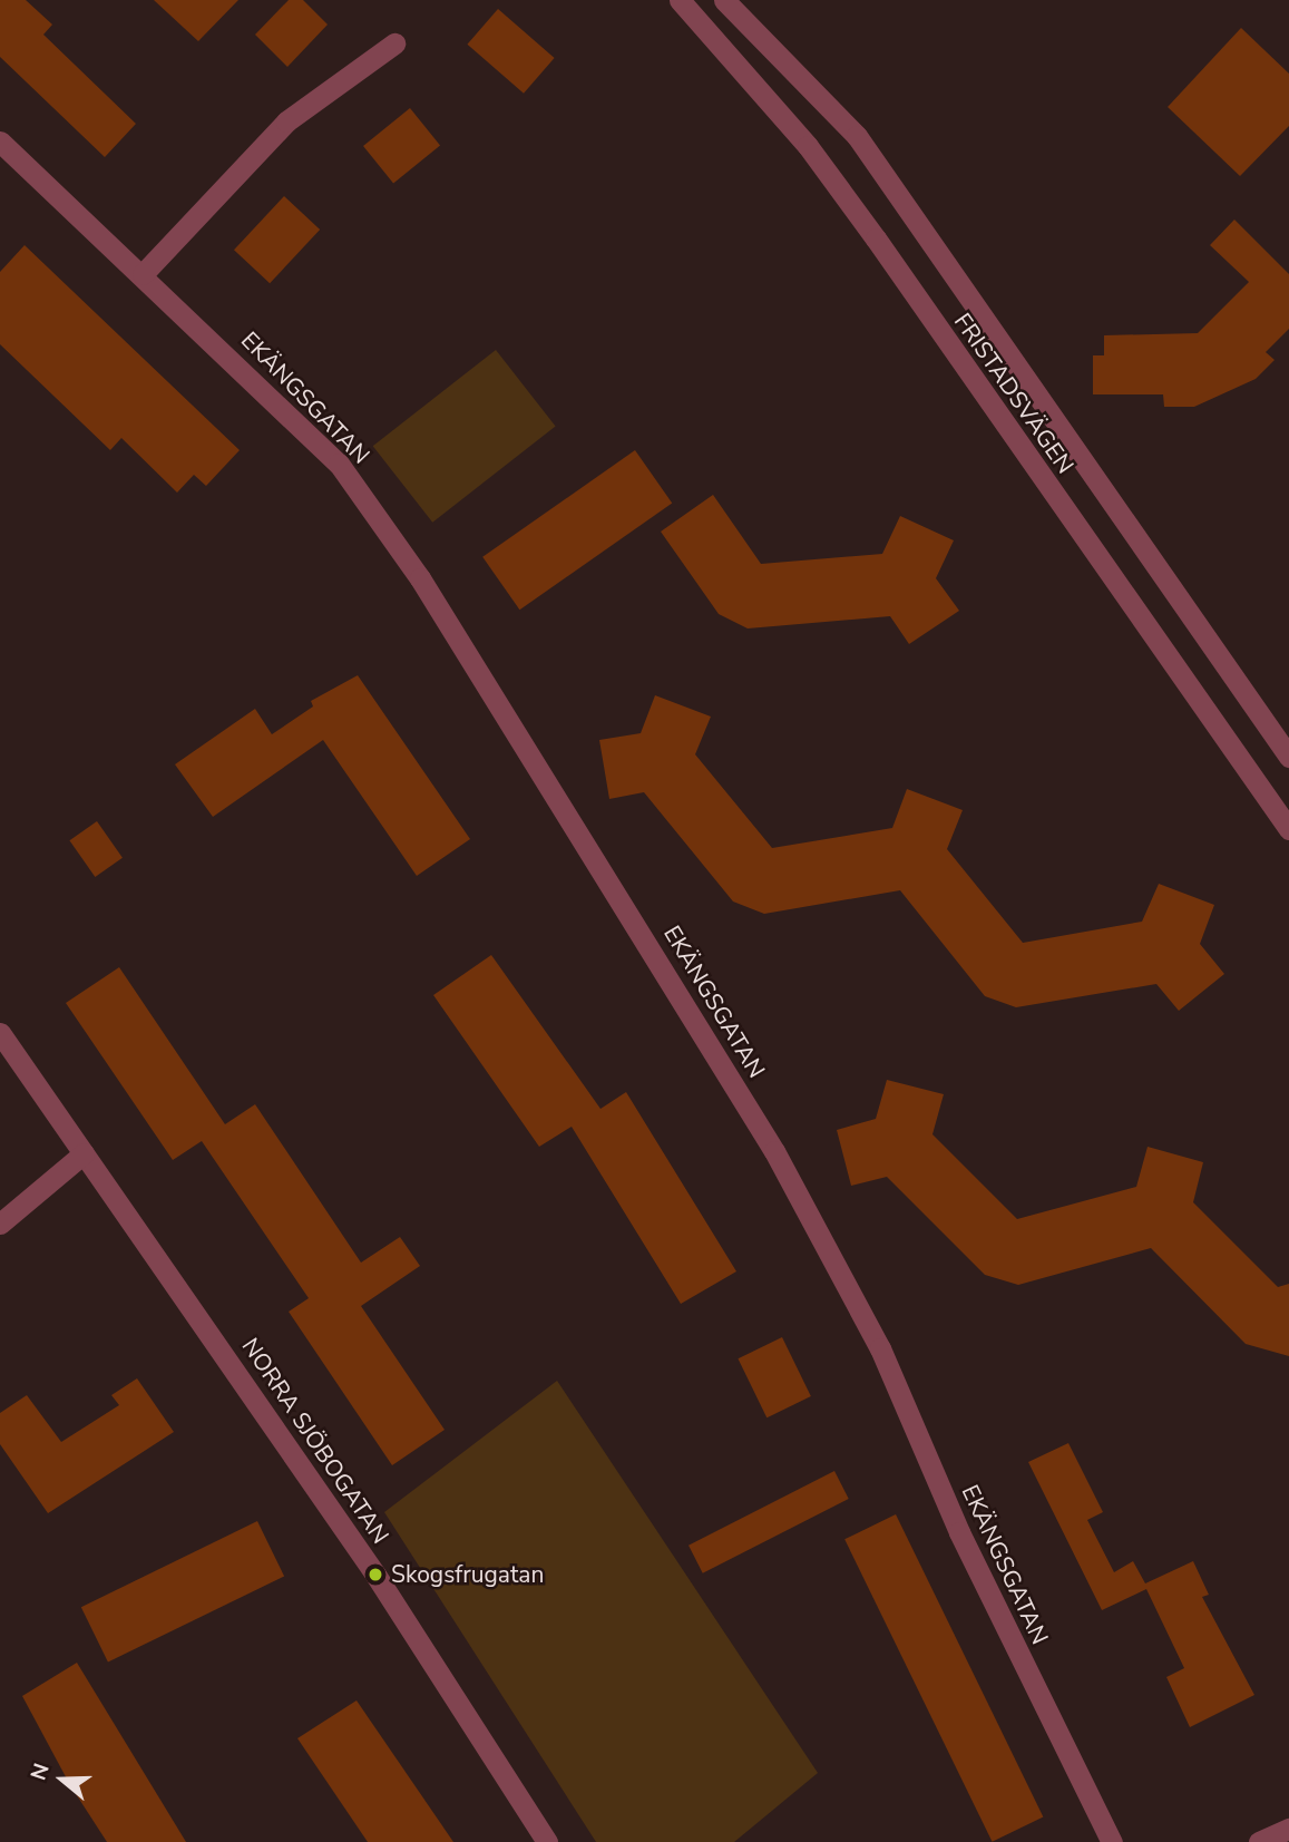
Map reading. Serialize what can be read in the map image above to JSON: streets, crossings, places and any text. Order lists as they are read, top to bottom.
{
  "streets": {
    "street": ["FRISTADSVÄGEN", "EKÄNGSGATAN", "NORRA SJÖBOGATAN"]
  },
  "places": ["Skogsfrugatan"],
  "north": "left"
}
